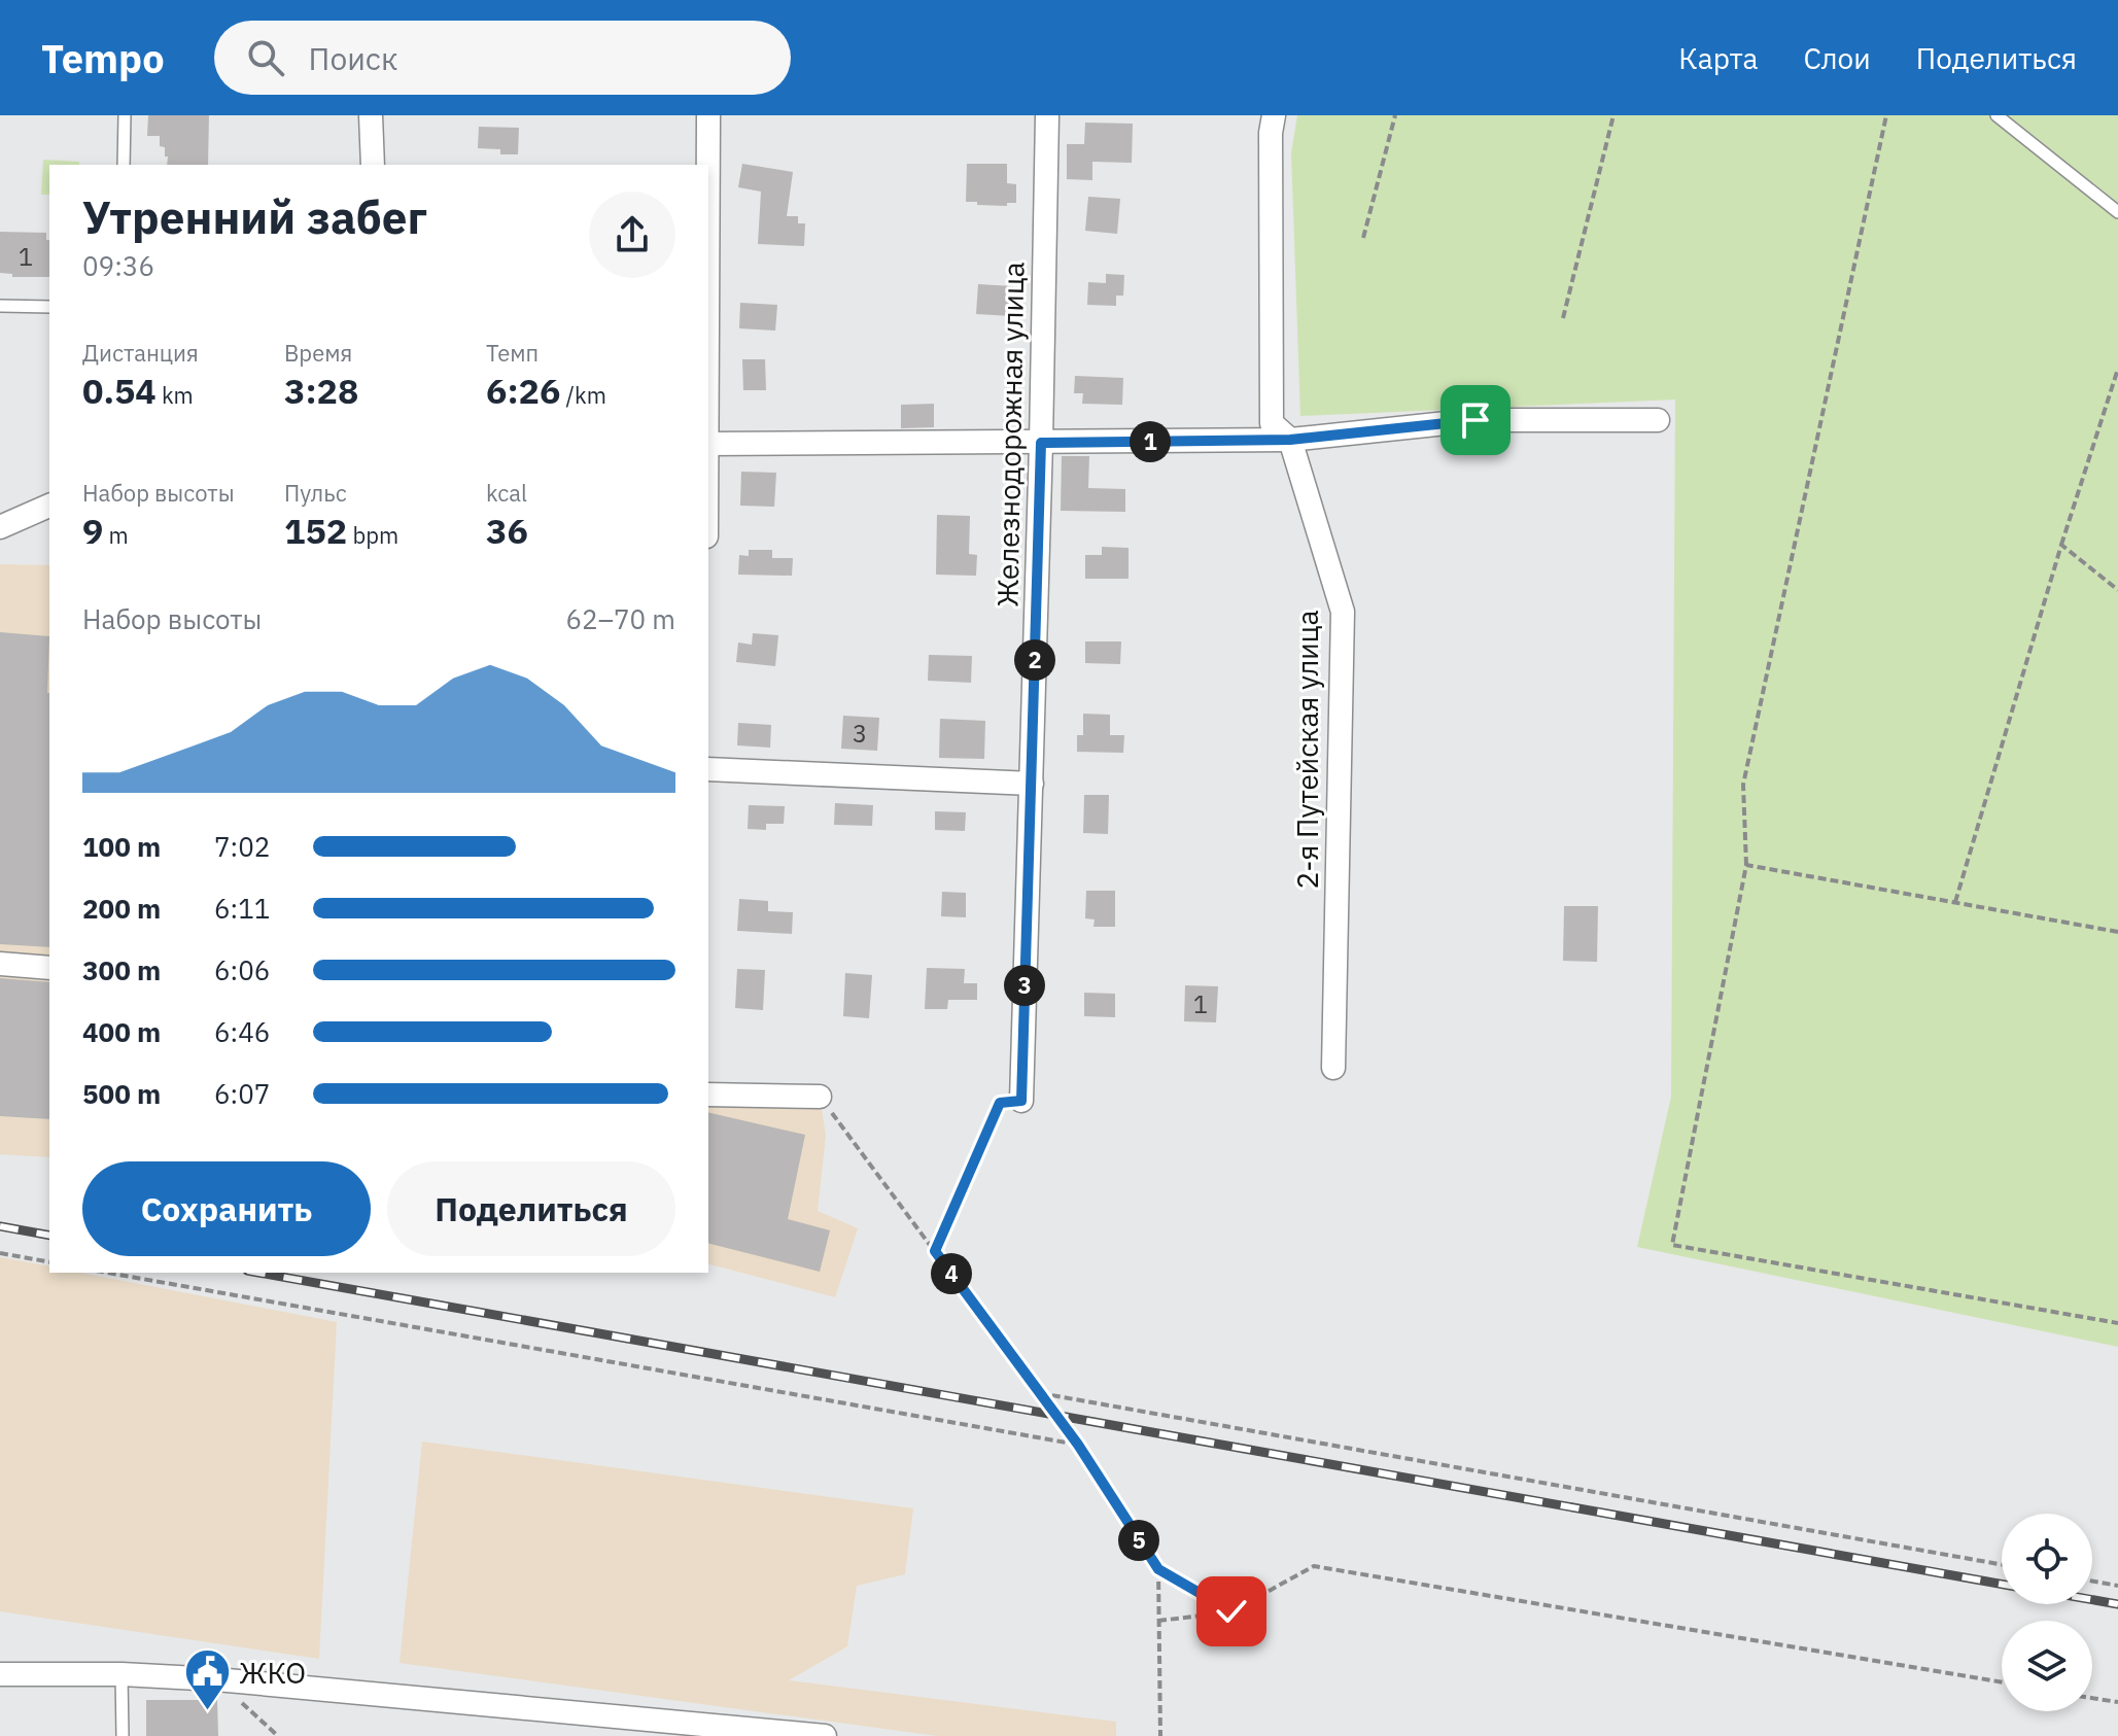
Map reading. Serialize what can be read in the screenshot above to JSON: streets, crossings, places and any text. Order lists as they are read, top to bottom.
{
  "streets": {
    "street": ["Железнодорожная улица", "2-я Путейская улица"]
  },
  "places": {
    "public building": ["ЖКО"]
  },
  "house_numbers": ["1", "3", "1"],
  "page": {
    "header": "Tempo",
    "search": "Поиск",
    "nav": ["Карта", "Слои", "Поделиться"],
    "heading": ["Утренний забег", "09:36"],
    "stats": [
      ["Дистанция", "0.54 km"],
      ["Время", "3:28"],
      ["Темп", "6:26 /km"],
      ["Набор высоты", "9 m"],
      ["Пульс", "152 bpm"],
      ["kcal", "36"]
    ],
    "pins": [
      "1",
      "2",
      "3",
      "4",
      "5"
    ],
    "chart": ["Набор высоты", "62–70 m"],
    "list": [
      {
        "name": "100 m",
        "note": "7:02"
      },
      {
        "name": "200 m",
        "note": "6:11"
      },
      {
        "name": "300 m",
        "note": "6:06"
      },
      {
        "name": "400 m",
        "note": "6:46"
      },
      {
        "name": "500 m",
        "note": "6:07"
      }
    ],
    "buttons": ["Сохранить", "Поделиться"]
  }
}
